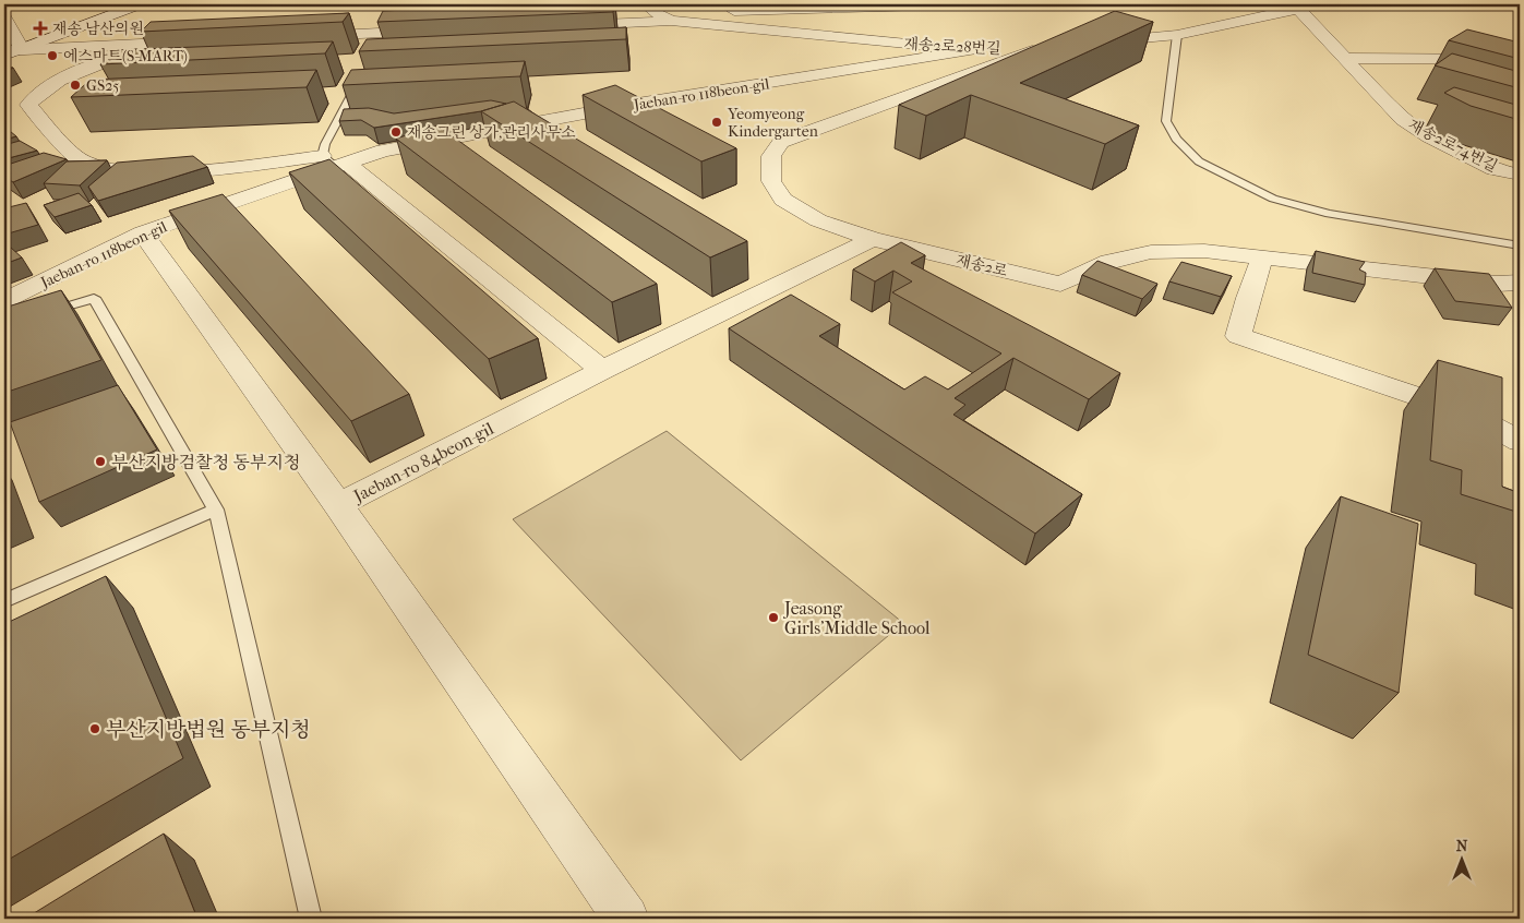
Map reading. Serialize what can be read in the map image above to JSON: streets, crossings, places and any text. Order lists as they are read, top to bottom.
{
  "streets": {
    "street": [
      "재송2로28번길",
      "Jaeban-ro 118beon-gil",
      "재송2로74번길",
      "재송2로",
      "Jaeban-ro 84beon-gil"
    ]
  },
  "crossings": [
    ["재송2로28번길", "Jaeban-ro 118beon-gil"],
    ["재송2로28번길", "재송2로"],
    ["재송2로", "Jaeban-ro 84beon-gil"]
  ],
  "places": {
    "health": ["재송 남산의원"],
    "other": [
      "에스마트(S-MART)",
      "GS25",
      "Yeomyeong Kindergarten",
      "재송그린 상가,관리사무소",
      "부산지방검찰청 동부지청",
      "Jeasong Girls'Middle School",
      "부산지방법원 동부지청"
    ]
  },
  "north": "top"
}
